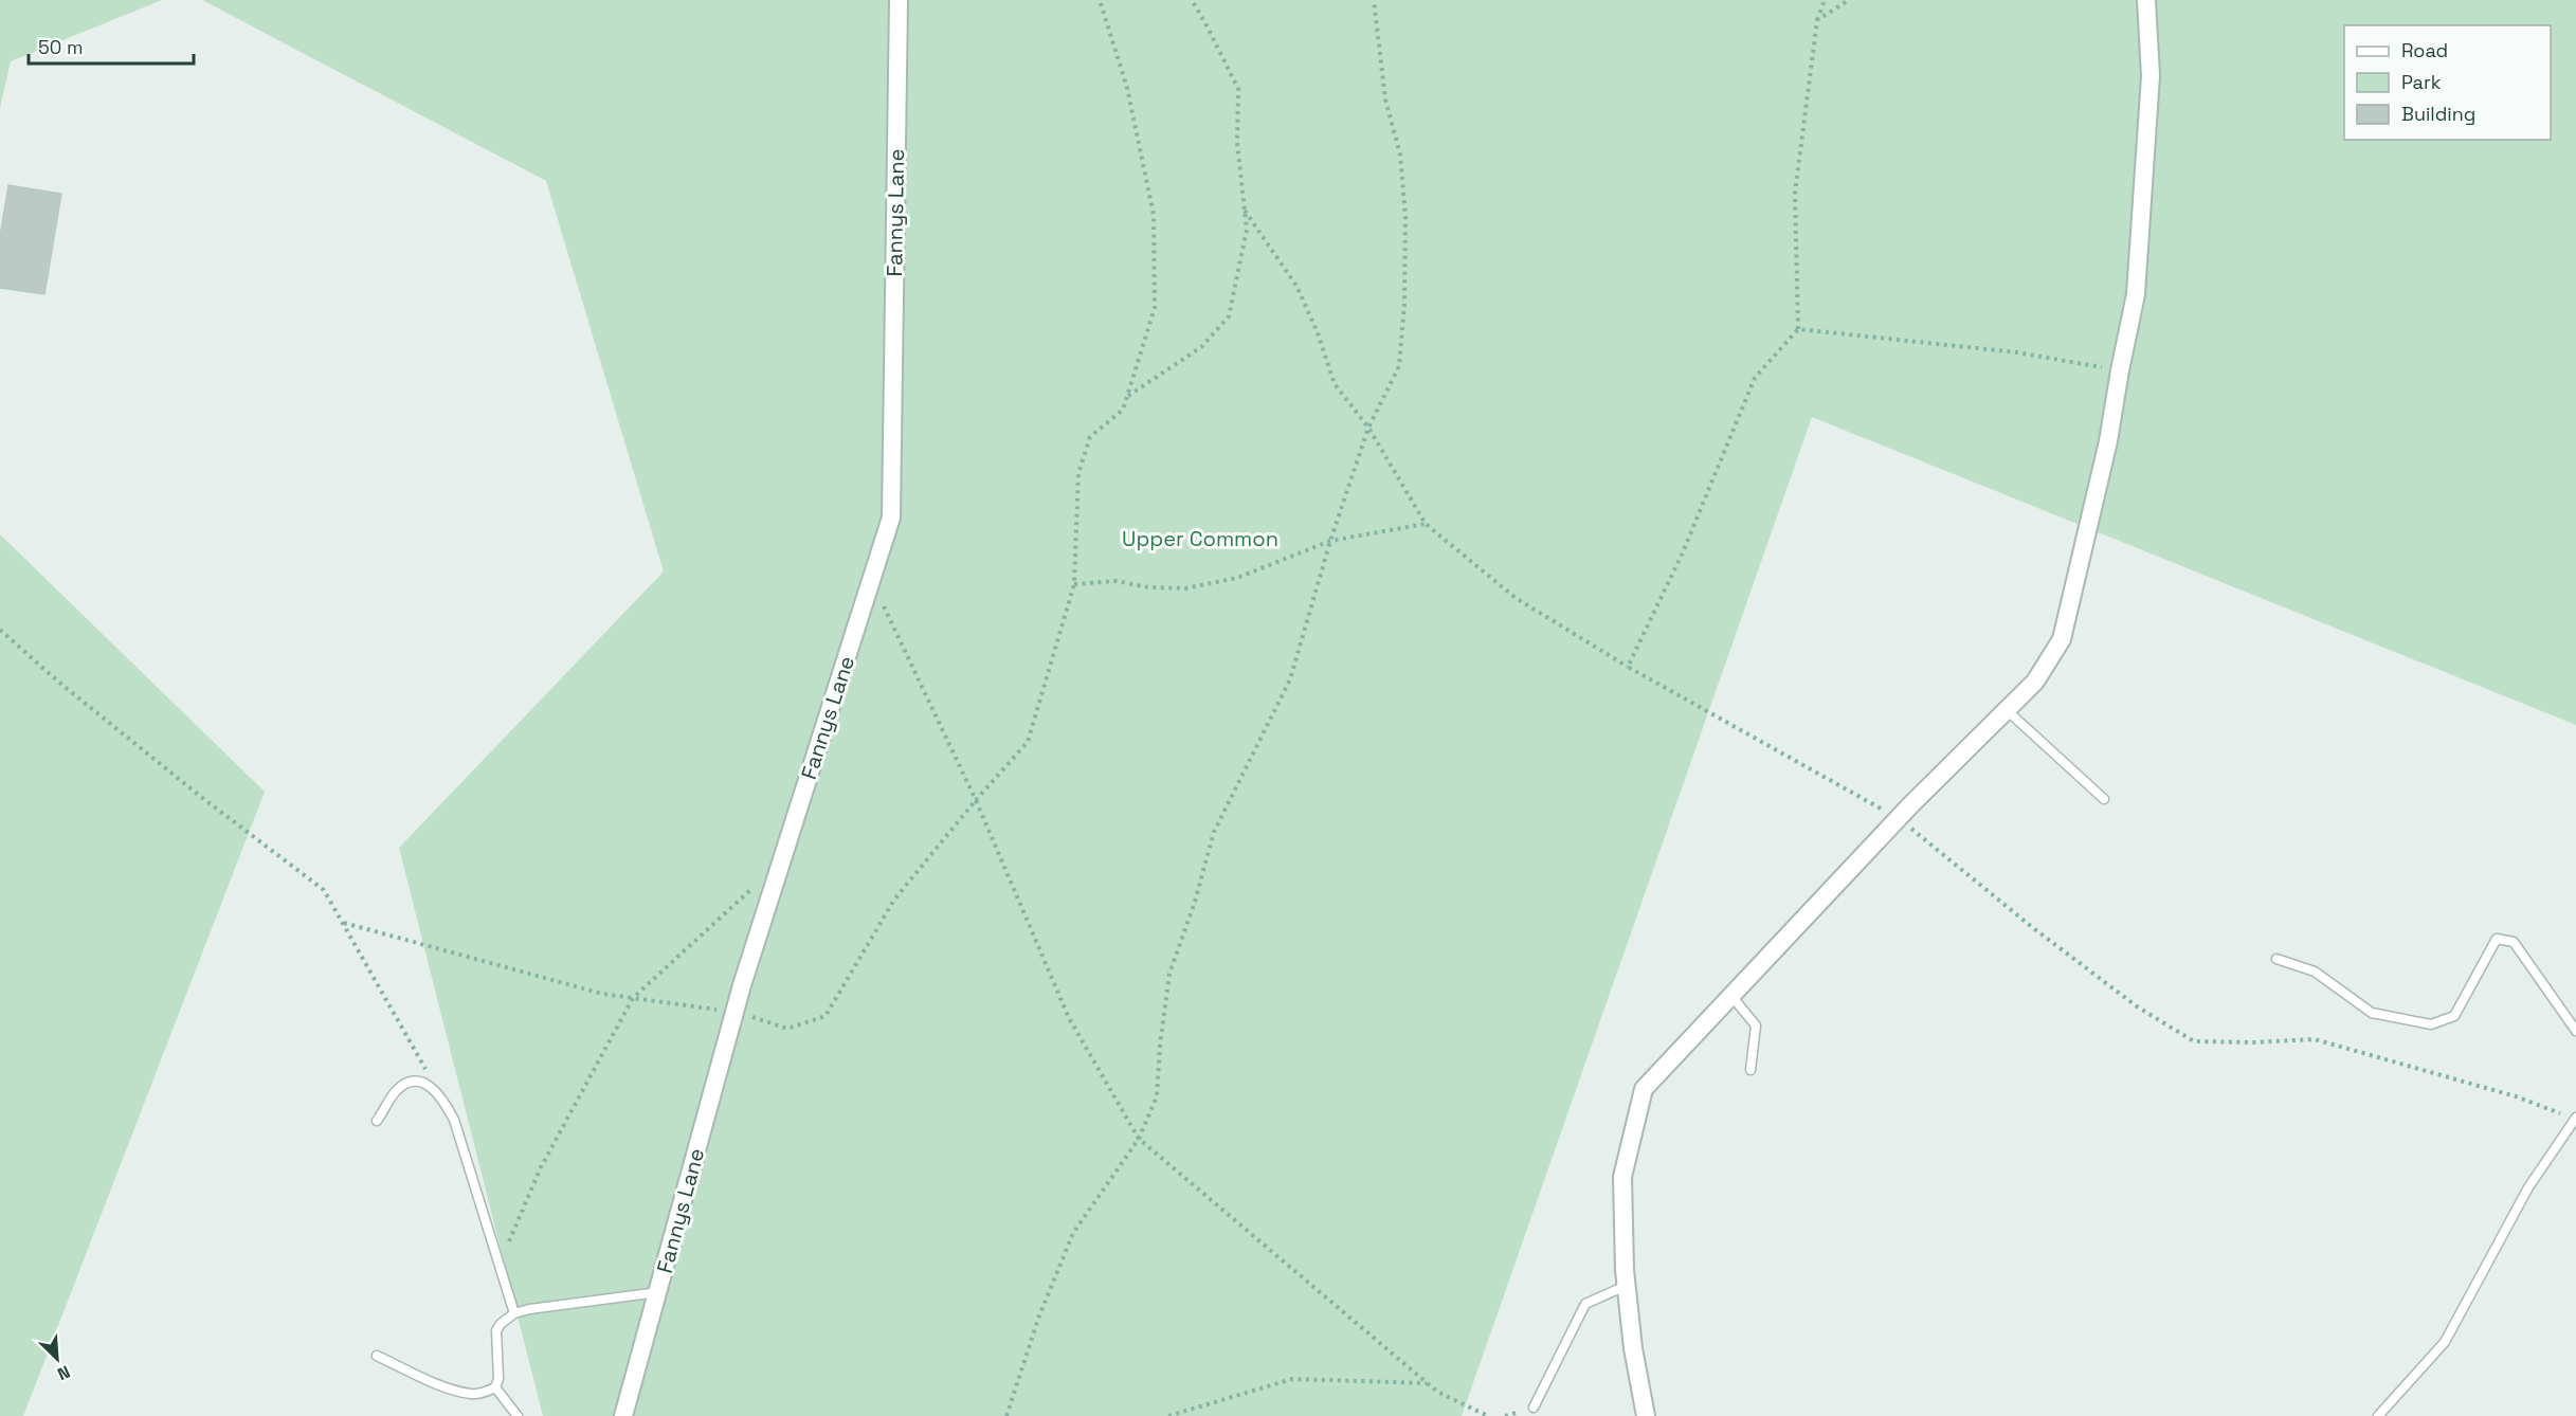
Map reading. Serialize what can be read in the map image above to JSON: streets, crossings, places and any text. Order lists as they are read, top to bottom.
{
  "streets": {
    "street": ["Fannys Lane"]
  },
  "parks": ["Upper Common"],
  "legend": ["Road", "Park", "Building"],
  "scale_bar": "50 m",
  "north": "bottom right"
}
